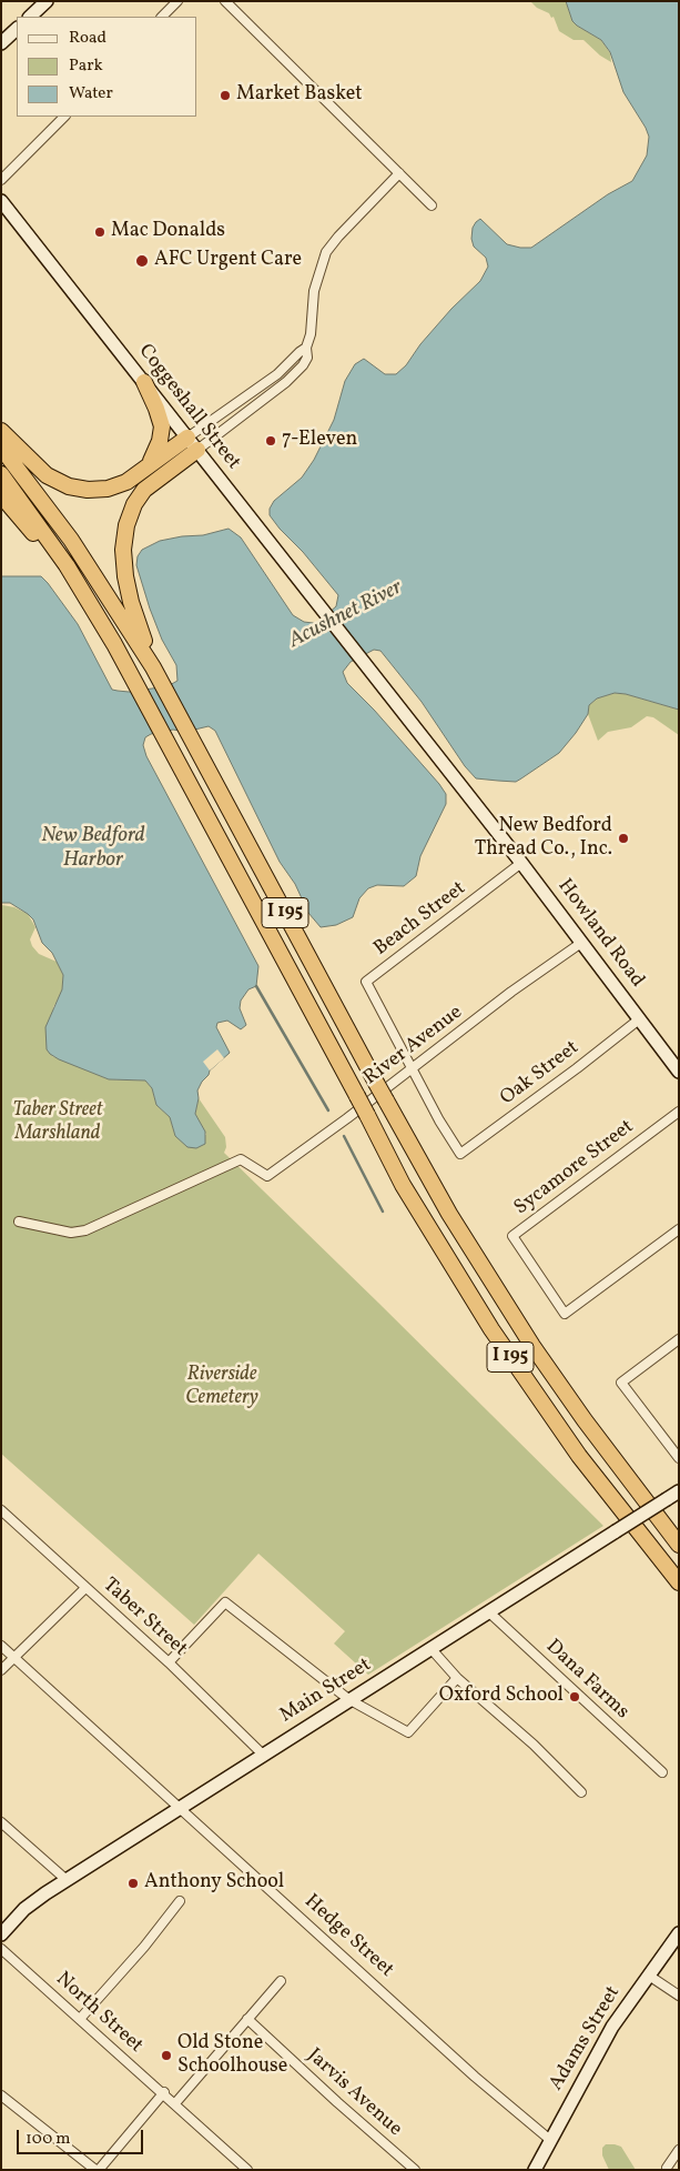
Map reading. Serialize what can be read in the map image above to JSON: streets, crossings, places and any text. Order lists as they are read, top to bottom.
{
  "streets": {
    "highway": ["I 195"],
    "main road": [
      "Coggeshall Street",
      "Howland Road",
      "Main Street",
      "Adams Street"
    ],
    "street": [
      "Beach Street",
      "River Avenue",
      "Oak Street",
      "Sycamore Street",
      "Taber Street",
      "Dana Farms",
      "Hedge Street",
      "North Street",
      "Jarvis Avenue"
    ]
  },
  "crossings": [
    ["Coggeshall Street", "Howland Road"],
    ["Beach Street", "Howland Road"],
    ["Beach Street", "River Avenue"],
    ["Beach Street", "Oak Street"],
    ["Howland Road", "River Avenue"],
    ["Howland Road", "Oak Street"],
    ["River Avenue", "Oak Street"],
    ["Taber Street", "Main Street"],
    ["Dana Farms", "Main Street"],
    ["Main Street", "Hedge Street"],
    ["Hedge Street", "Adams Street"]
  ],
  "water": ["Acushnet River", "New Bedford Harbor"],
  "parks": ["Taber Street Marshland", "Riverside Cemetery"],
  "places": [
    "Market Basket",
    "Mac Donalds",
    "AFC Urgent Care",
    "7-Eleven",
    "New Bedford Thread Co., Inc.",
    "Oxford School",
    "Anthony School",
    "Old Stone Schoolhouse"
  ],
  "legend": ["Road", "Park", "Water"],
  "scale_bar": "100 m"
}
